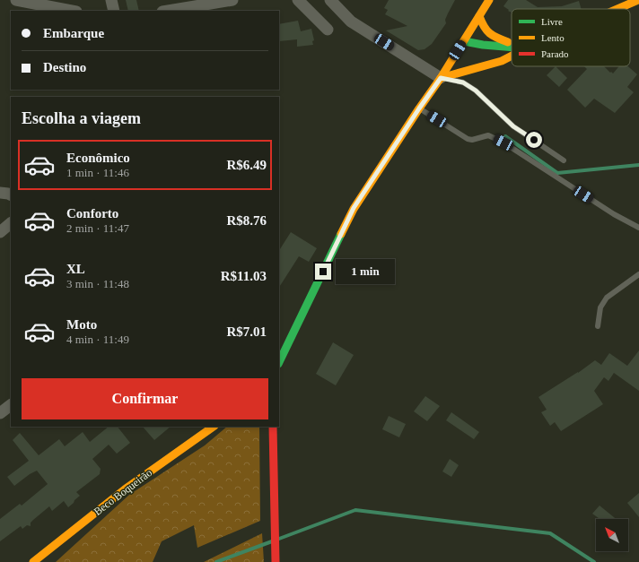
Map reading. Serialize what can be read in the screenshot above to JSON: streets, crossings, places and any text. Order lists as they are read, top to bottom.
{
  "streets": {
    "main road": ["Beco Boqueirão"]
  },
  "legend": ["Livre", "Lento", "Parado"],
  "north": "top left",
  "page": {
    "banner": ["Embarque", "Destino"],
    "heading": "Escolha a viagem",
    "list": [
      {
        "name": "Econômico",
        "note": "1 min · 11:46",
        "value": "R$6.49"
      },
      {
        "name": "Conforto",
        "note": "2 min · 11:47",
        "value": "R$8.76"
      },
      {
        "name": "XL",
        "note": "3 min · 11:48",
        "value": "R$11.03"
      },
      {
        "name": "Moto",
        "note": "4 min · 11:49",
        "value": "R$7.01"
      }
    ],
    "bubble": "1 min",
    "buttons": "Confirmar"
  }
}
